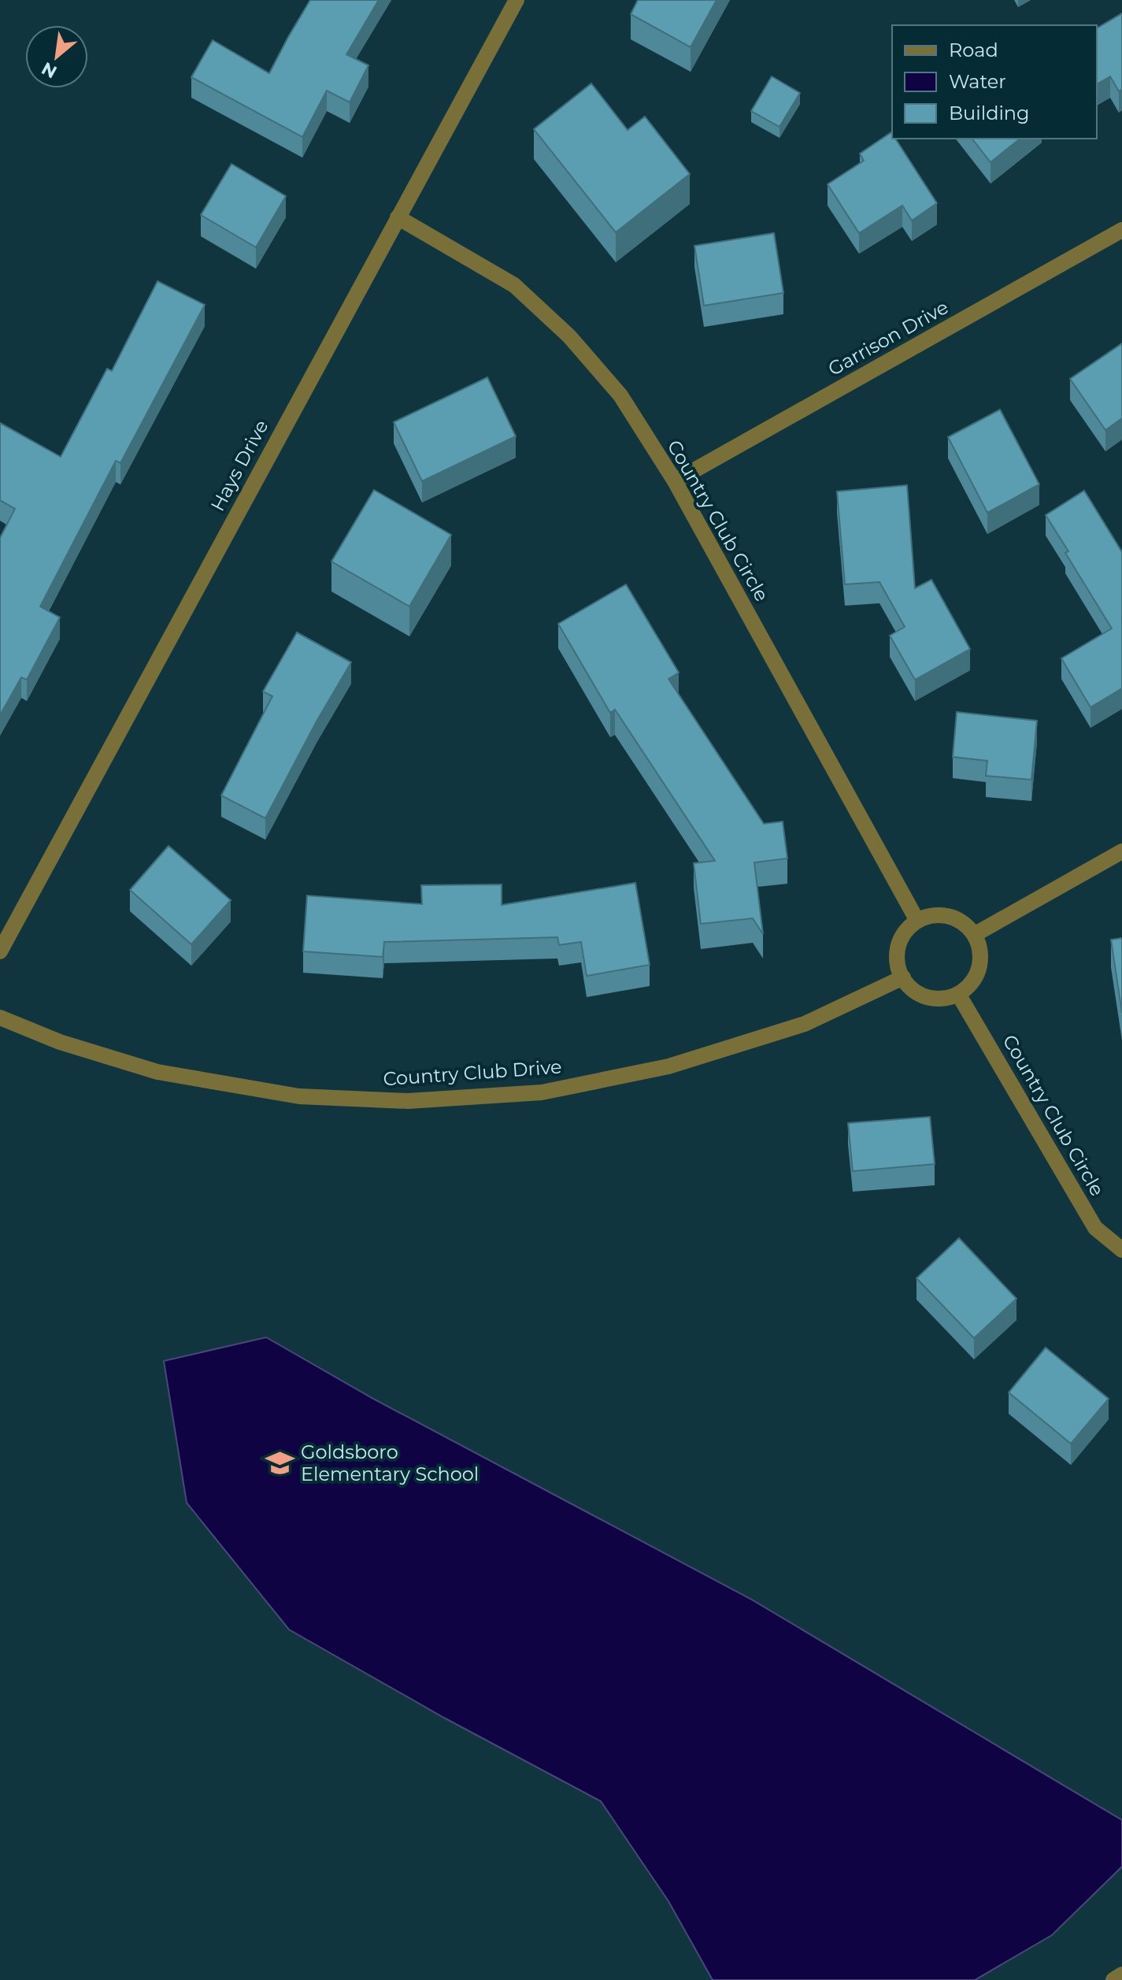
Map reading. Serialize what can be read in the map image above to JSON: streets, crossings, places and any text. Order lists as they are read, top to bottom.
{
  "streets": {
    "street": [
      "Garrison Drive",
      "Hays Drive",
      "Country Club Circle",
      "Country Club Drive"
    ]
  },
  "crossings": [
    ["Garrison Drive", "Country Club Circle"],
    ["Hays Drive", "Country Club Circle"],
    ["Country Club Circle", "Country Club Drive"]
  ],
  "places": {
    "school or university": ["Goldsboro Elementary School"]
  },
  "legend": ["Road", "Water", "Building"],
  "north": "bottom left"
}
